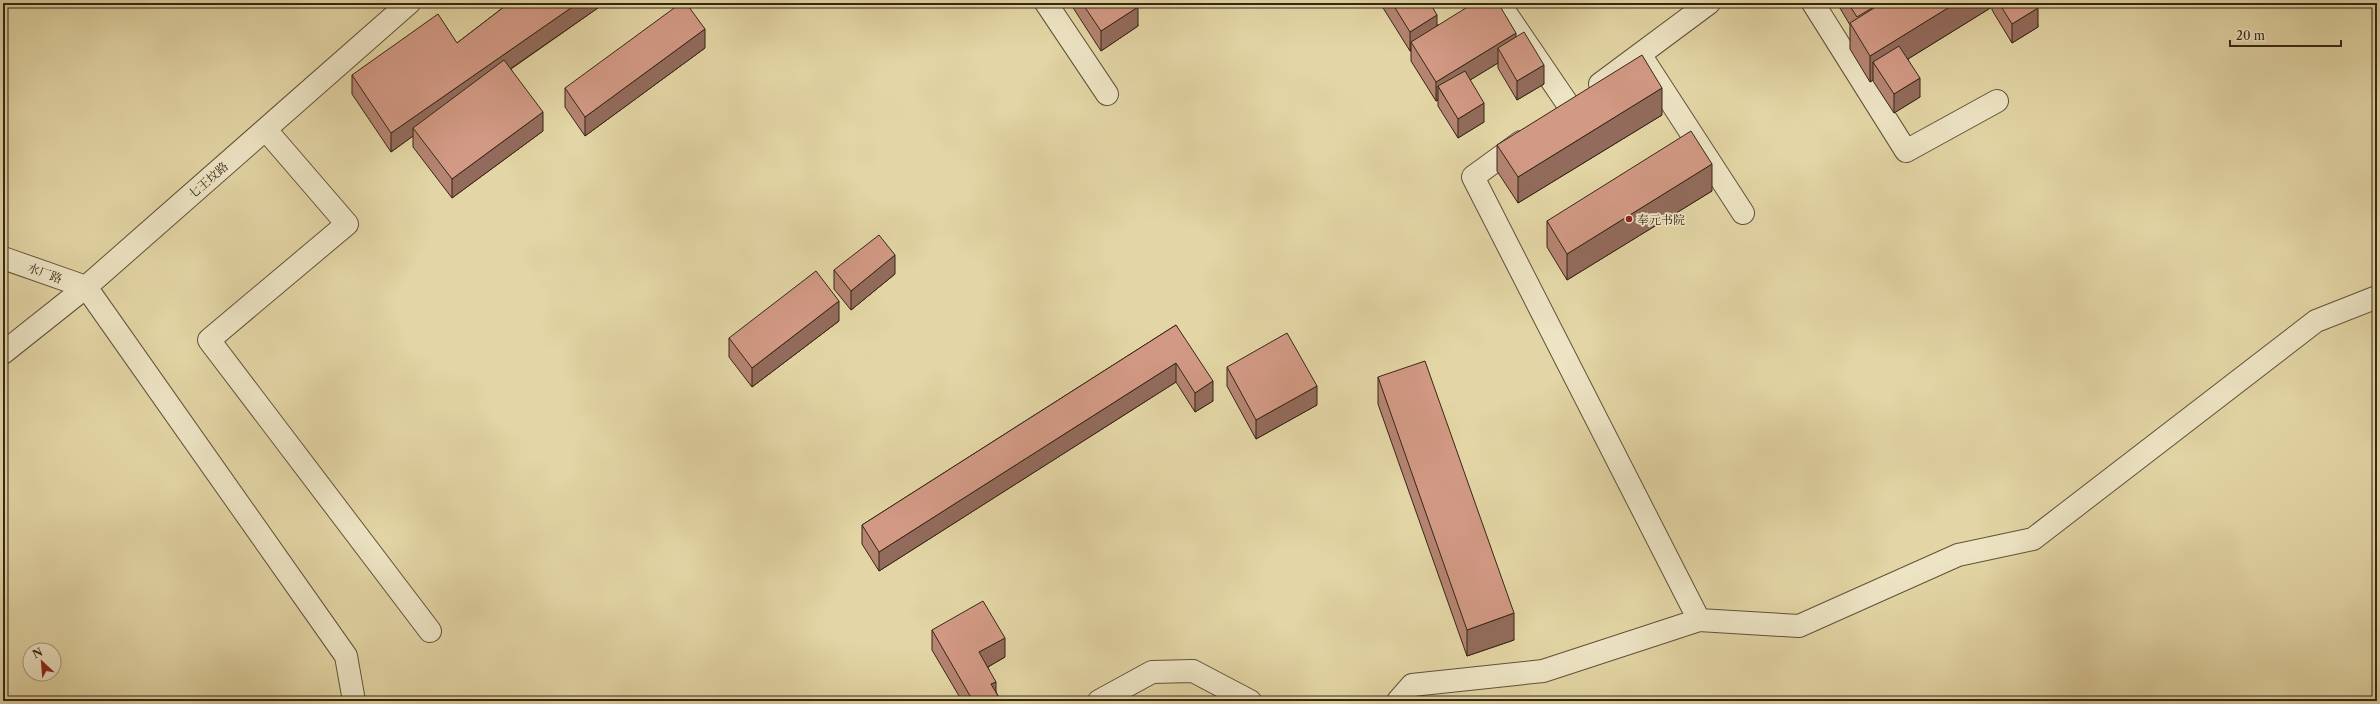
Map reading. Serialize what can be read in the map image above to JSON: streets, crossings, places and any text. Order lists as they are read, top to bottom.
{
  "streets": {
    "street": ["七王坟路", "水厂路"]
  },
  "crossings": [
    ["七王坟路", "水厂路"]
  ],
  "places": ["奉元书院"],
  "scale_bar": "20 m",
  "north": "top left"
}
